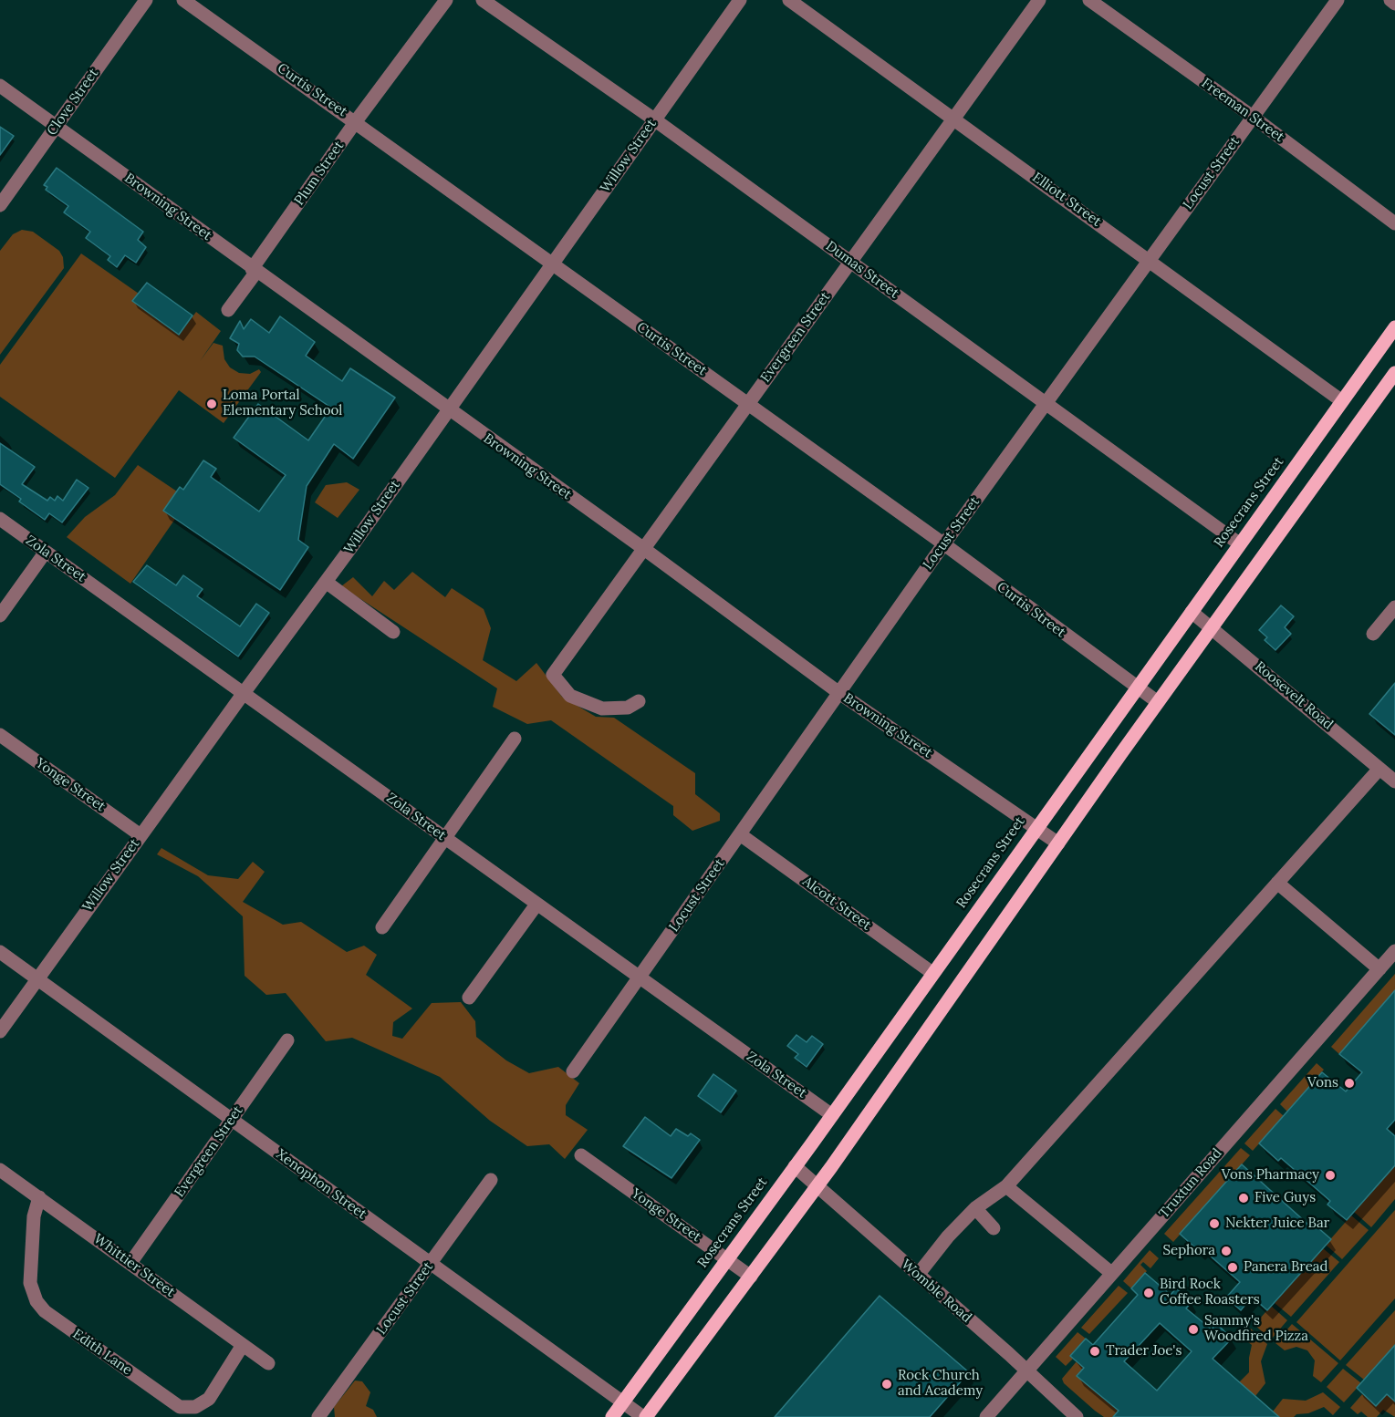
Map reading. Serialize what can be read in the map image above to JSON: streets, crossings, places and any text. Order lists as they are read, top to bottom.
{
  "streets": {
    "main road": ["Rosecrans Street"],
    "street": [
      "Curtis Street",
      "Clove Street",
      "Freeman Street",
      "Willow Street",
      "Plum Street",
      "Locust Street",
      "Elliott Street",
      "Browning Street",
      "Dumas Street",
      "Evergreen Street",
      "Zola Street",
      "Roosevelt Road",
      "Yonge Street",
      "Alcott Street",
      "Truxtun Road",
      "Xenophon Street",
      "Whittier Street",
      "Womble Road",
      "Edith Lane"
    ]
  },
  "crossings": [
    ["Curtis Street", "Willow Street"],
    ["Curtis Street", "Plum Street"],
    ["Curtis Street", "Locust Street"],
    ["Curtis Street", "Evergreen Street"],
    ["Curtis Street", "Rosecrans Street"],
    ["Clove Street", "Browning Street"],
    ["Freeman Street", "Locust Street"],
    ["Willow Street", "Browning Street"],
    ["Willow Street", "Dumas Street"],
    ["Willow Street", "Zola Street"],
    ["Willow Street", "Yonge Street"],
    ["Willow Street", "Xenophon Street"],
    ["Plum Street", "Browning Street"],
    ["Locust Street", "Elliott Street"],
    ["Locust Street", "Browning Street"],
    ["Locust Street", "Dumas Street"],
    ["Locust Street", "Zola Street"],
    ["Locust Street", "Alcott Street"],
    ["Locust Street", "Xenophon Street"],
    ["Elliott Street", "Evergreen Street"],
    ["Elliott Street", "Rosecrans Street"],
    ["Browning Street", "Evergreen Street"],
    ["Browning Street", "Rosecrans Street"],
    ["Dumas Street", "Evergreen Street"],
    ["Dumas Street", "Rosecrans Street"],
    ["Evergreen Street", "Xenophon Street"],
    ["Evergreen Street", "Whittier Street"],
    ["Rosecrans Street", "Zola Street"],
    ["Rosecrans Street", "Roosevelt Road"],
    ["Rosecrans Street", "Yonge Street"],
    ["Rosecrans Street", "Alcott Street"],
    ["Rosecrans Street", "Xenophon Street"],
    ["Rosecrans Street", "Womble Road"],
    ["Truxtun Road", "Womble Road"],
    ["Whittier Street", "Edith Lane"]
  ],
  "places": [
    "Loma Portal Elementary School",
    "Vons",
    "Vons Pharmacy",
    "Five Guys",
    "Nekter Juice Bar",
    "Sephora",
    "Panera Bread",
    "Bird Rock Coffee Roasters",
    "Sammy's Woodfired Pizza",
    "Trader Joe's",
    "Rock Church and Academy"
  ]
}
